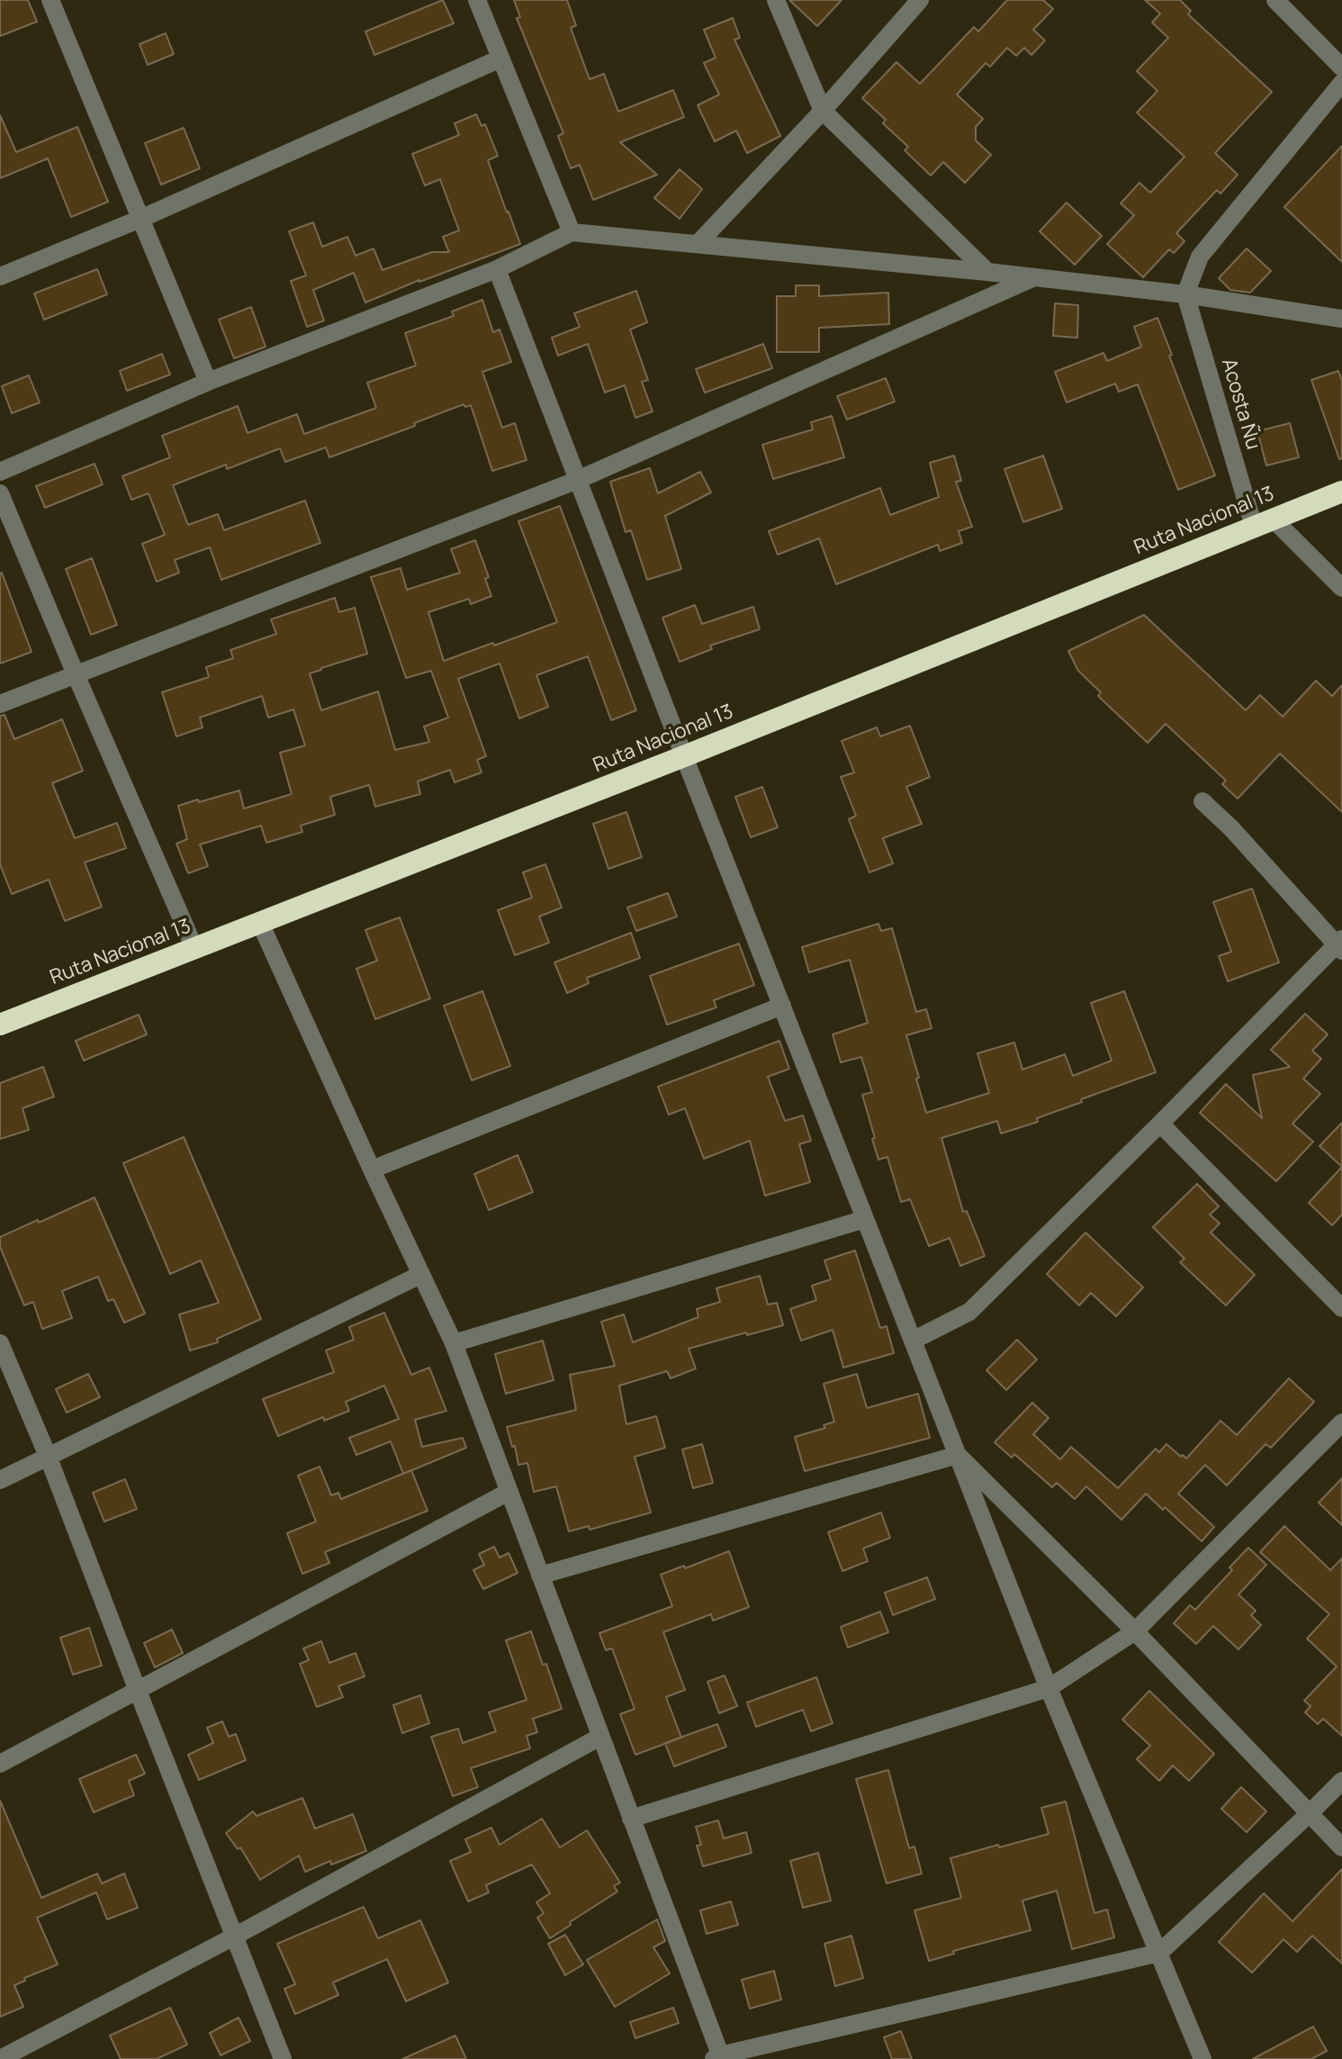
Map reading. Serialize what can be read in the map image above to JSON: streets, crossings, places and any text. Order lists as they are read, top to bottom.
{
  "streets": {
    "highway": ["Ruta Nacional 13"],
    "street": ["Acosta Ñu"]
  },
  "crossings": [
    ["Acosta Ñu", "Ruta Nacional 13"]
  ]
}
